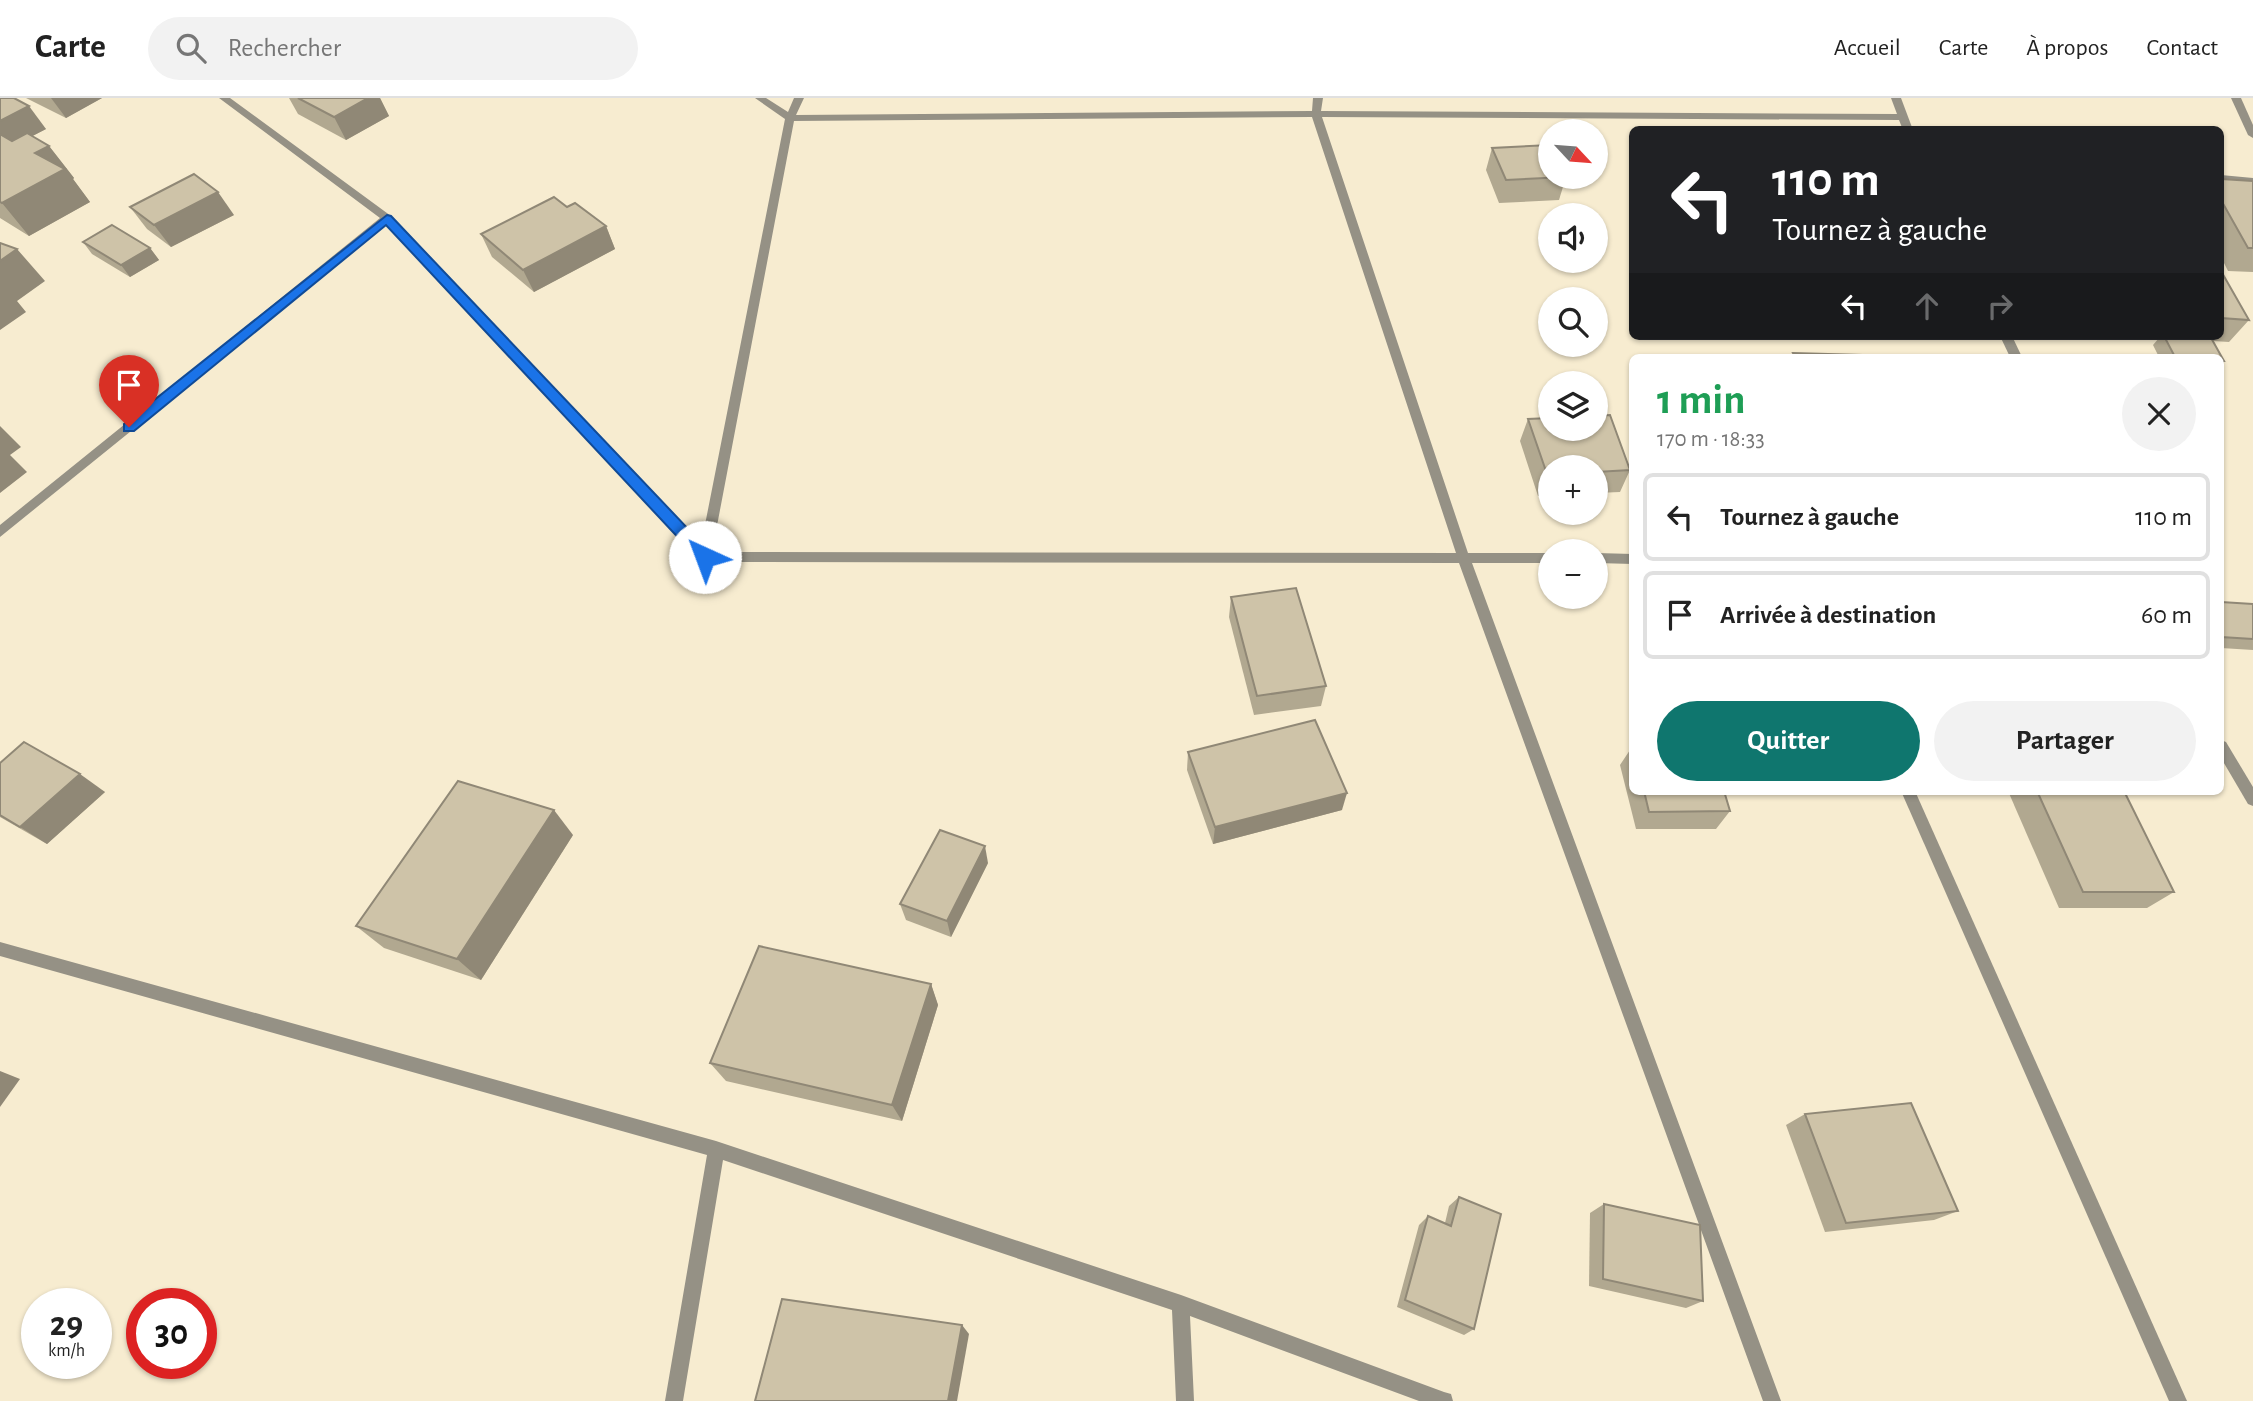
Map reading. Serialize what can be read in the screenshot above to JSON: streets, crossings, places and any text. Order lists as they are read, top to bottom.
{
  "north": "bottom right",
  "page": {
    "header": "Carte",
    "search": "Rechercher",
    "nav": [
      "Accueil",
      "Carte",
      "À propos",
      "Contact"
    ],
    "map_buttons": ["+", "−"],
    "turn": ["110 m", "Tournez à gauche"],
    "heading": ["1 min", "170 m · 18:33"],
    "list": [
      {
        "name": "Tournez à gauche",
        "value": "110 m"
      },
      {
        "name": "Arrivée à destination",
        "value": "60 m"
      }
    ],
    "buttons": ["Quitter", "Partager"],
    "speed": "29 km/h",
    "limit": "30"
  }
}
